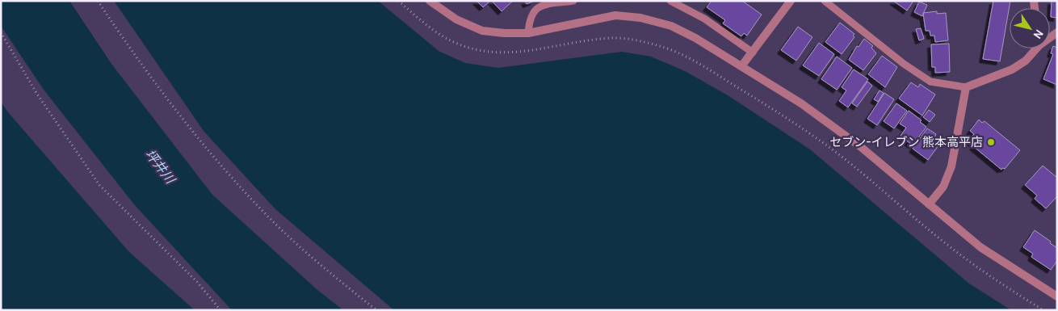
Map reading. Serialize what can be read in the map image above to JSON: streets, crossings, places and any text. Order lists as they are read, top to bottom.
{
  "water": ["坪井川"],
  "places": ["セブン-イレブン 熊本高平店"],
  "north": "bottom right"
}
